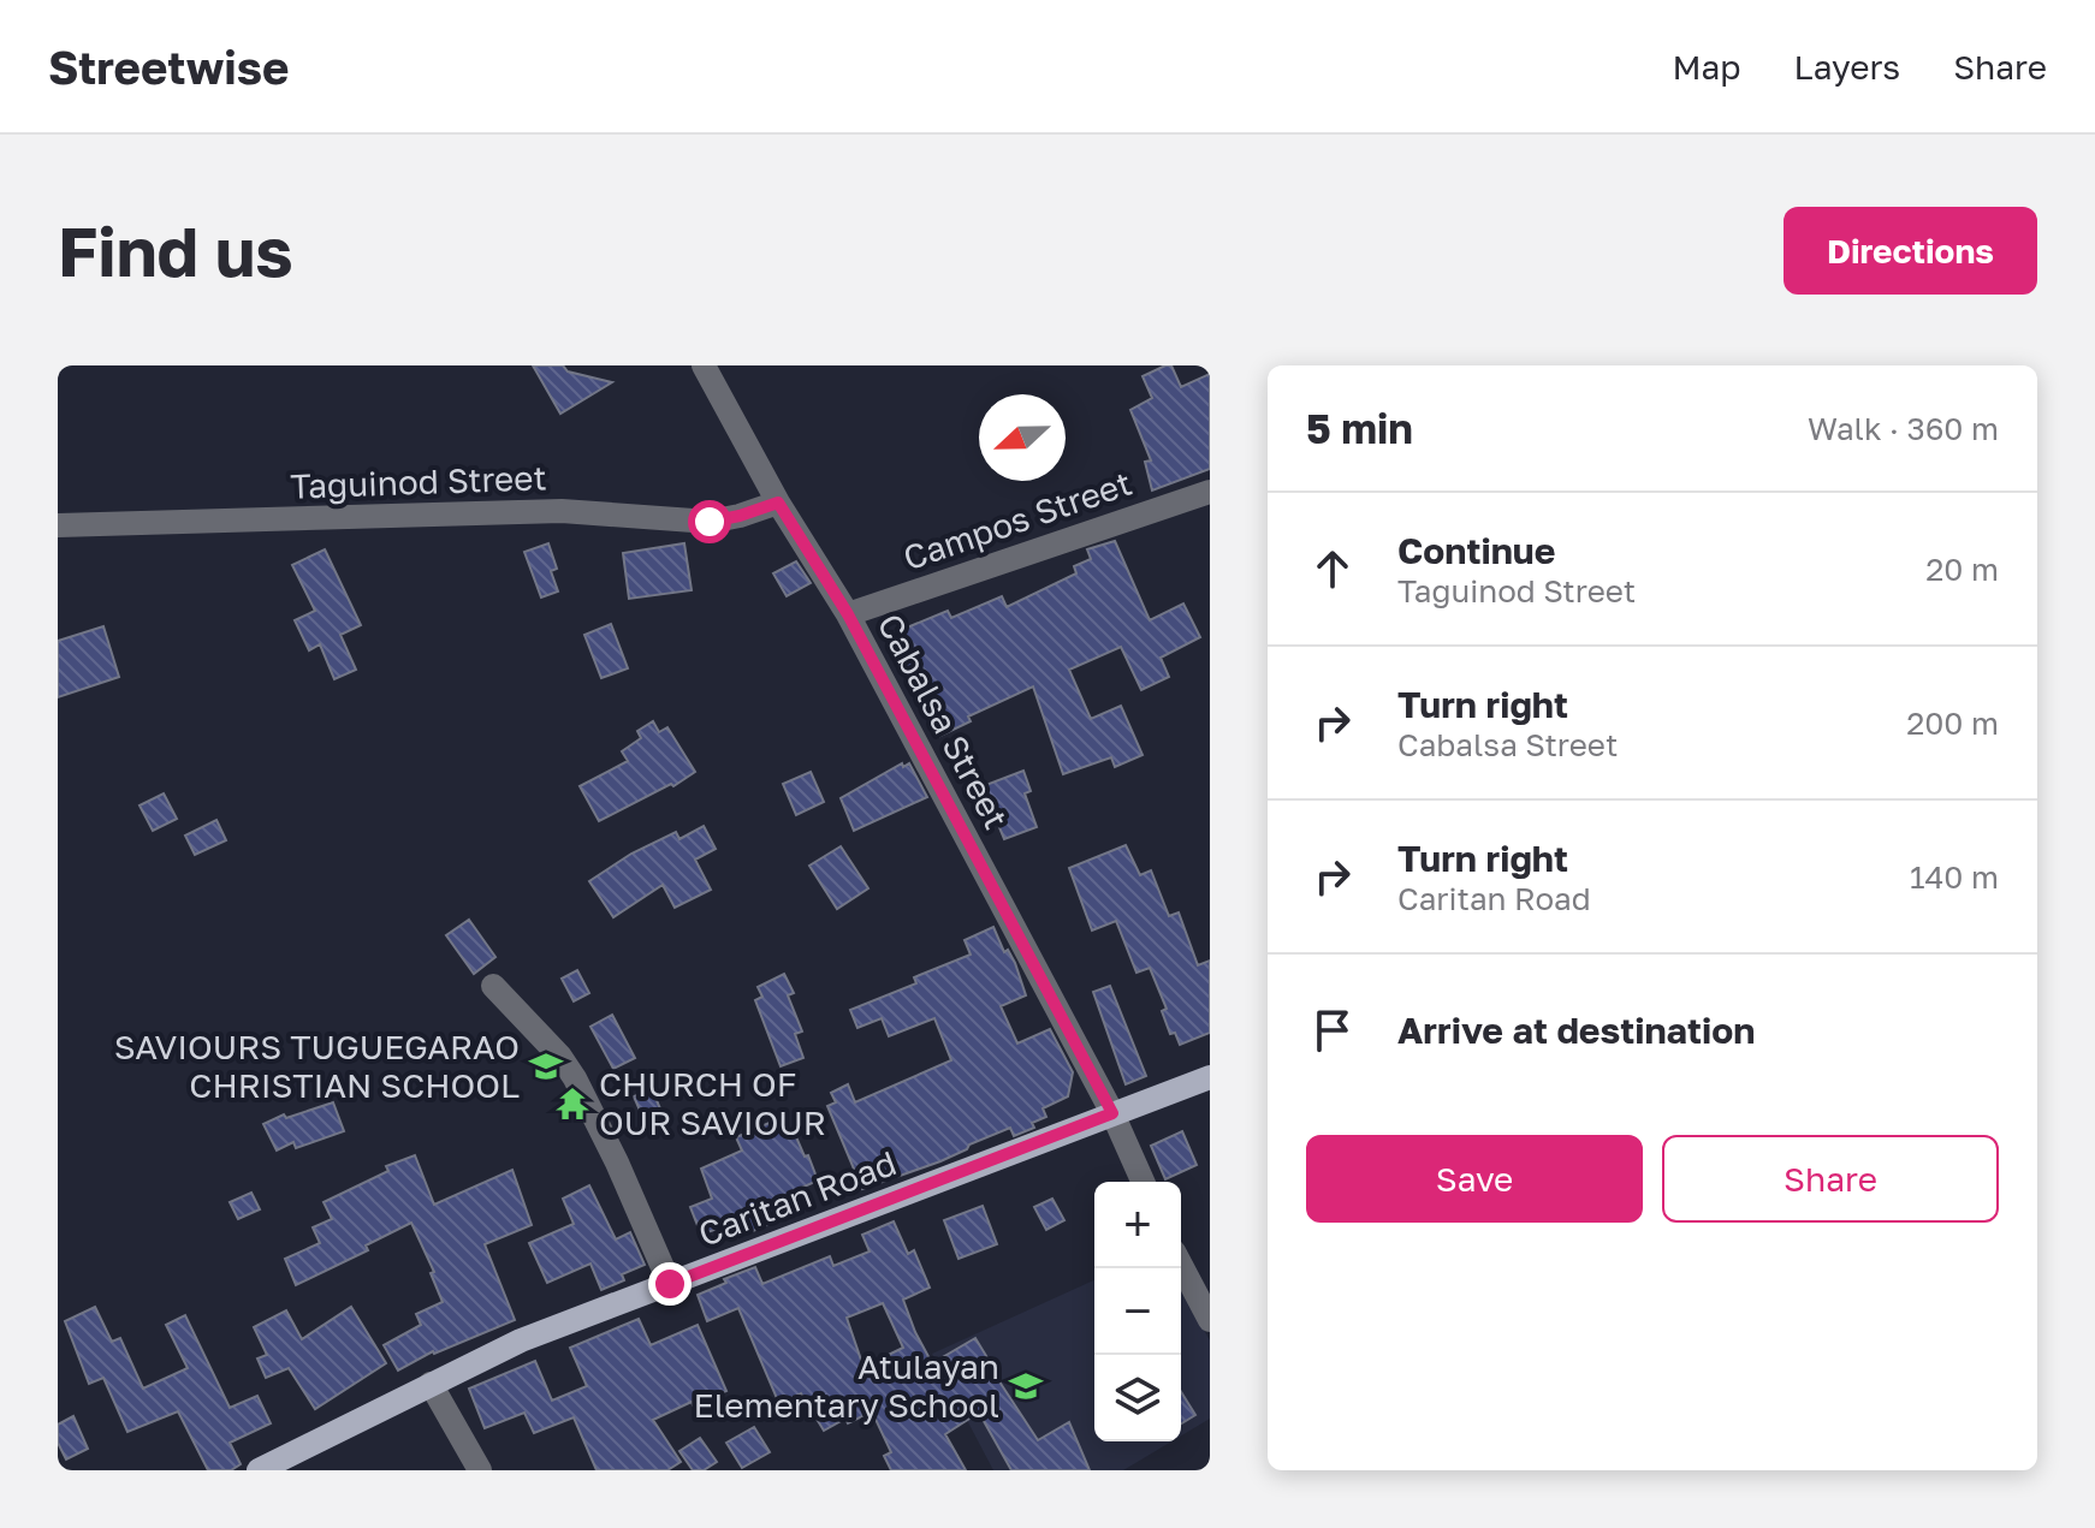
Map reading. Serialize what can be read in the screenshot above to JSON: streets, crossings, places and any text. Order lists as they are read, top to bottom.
{
  "streets": {
    "main road": ["Caritan Road"],
    "street": ["Taguinod Street", "Campos Street", "Cabalsa Street"]
  },
  "crossings": [
    ["Taguinod Street", "Cabalsa Street"],
    ["Campos Street", "Cabalsa Street"],
    ["Cabalsa Street", "Caritan Road"]
  ],
  "places": {
    "school or university": ["SAVIOURS TUGUEGARAO CHRISTIAN SCHOOL", "Atulayan Elementary School"],
    "temple": ["CHURCH OF OUR SAVIOUR"]
  },
  "north": "left",
  "page": {
    "header": "Streetwise",
    "nav": ["Map", "Layers", "Share"],
    "buttons": [
      "Directions",
      ["Save", "Share"]
    ],
    "title": "Find us",
    "heading": ["5 min", "Walk · 360 m"],
    "list": [
      ["Continue", "Taguinod Street", "20 m"],
      ["Turn right", "Cabalsa Street", "200 m"],
      ["Turn right", "Caritan Road", "140 m"],
      "Arrive at destination"
    ],
    "map_buttons": ["+", "−"]
  }
}
